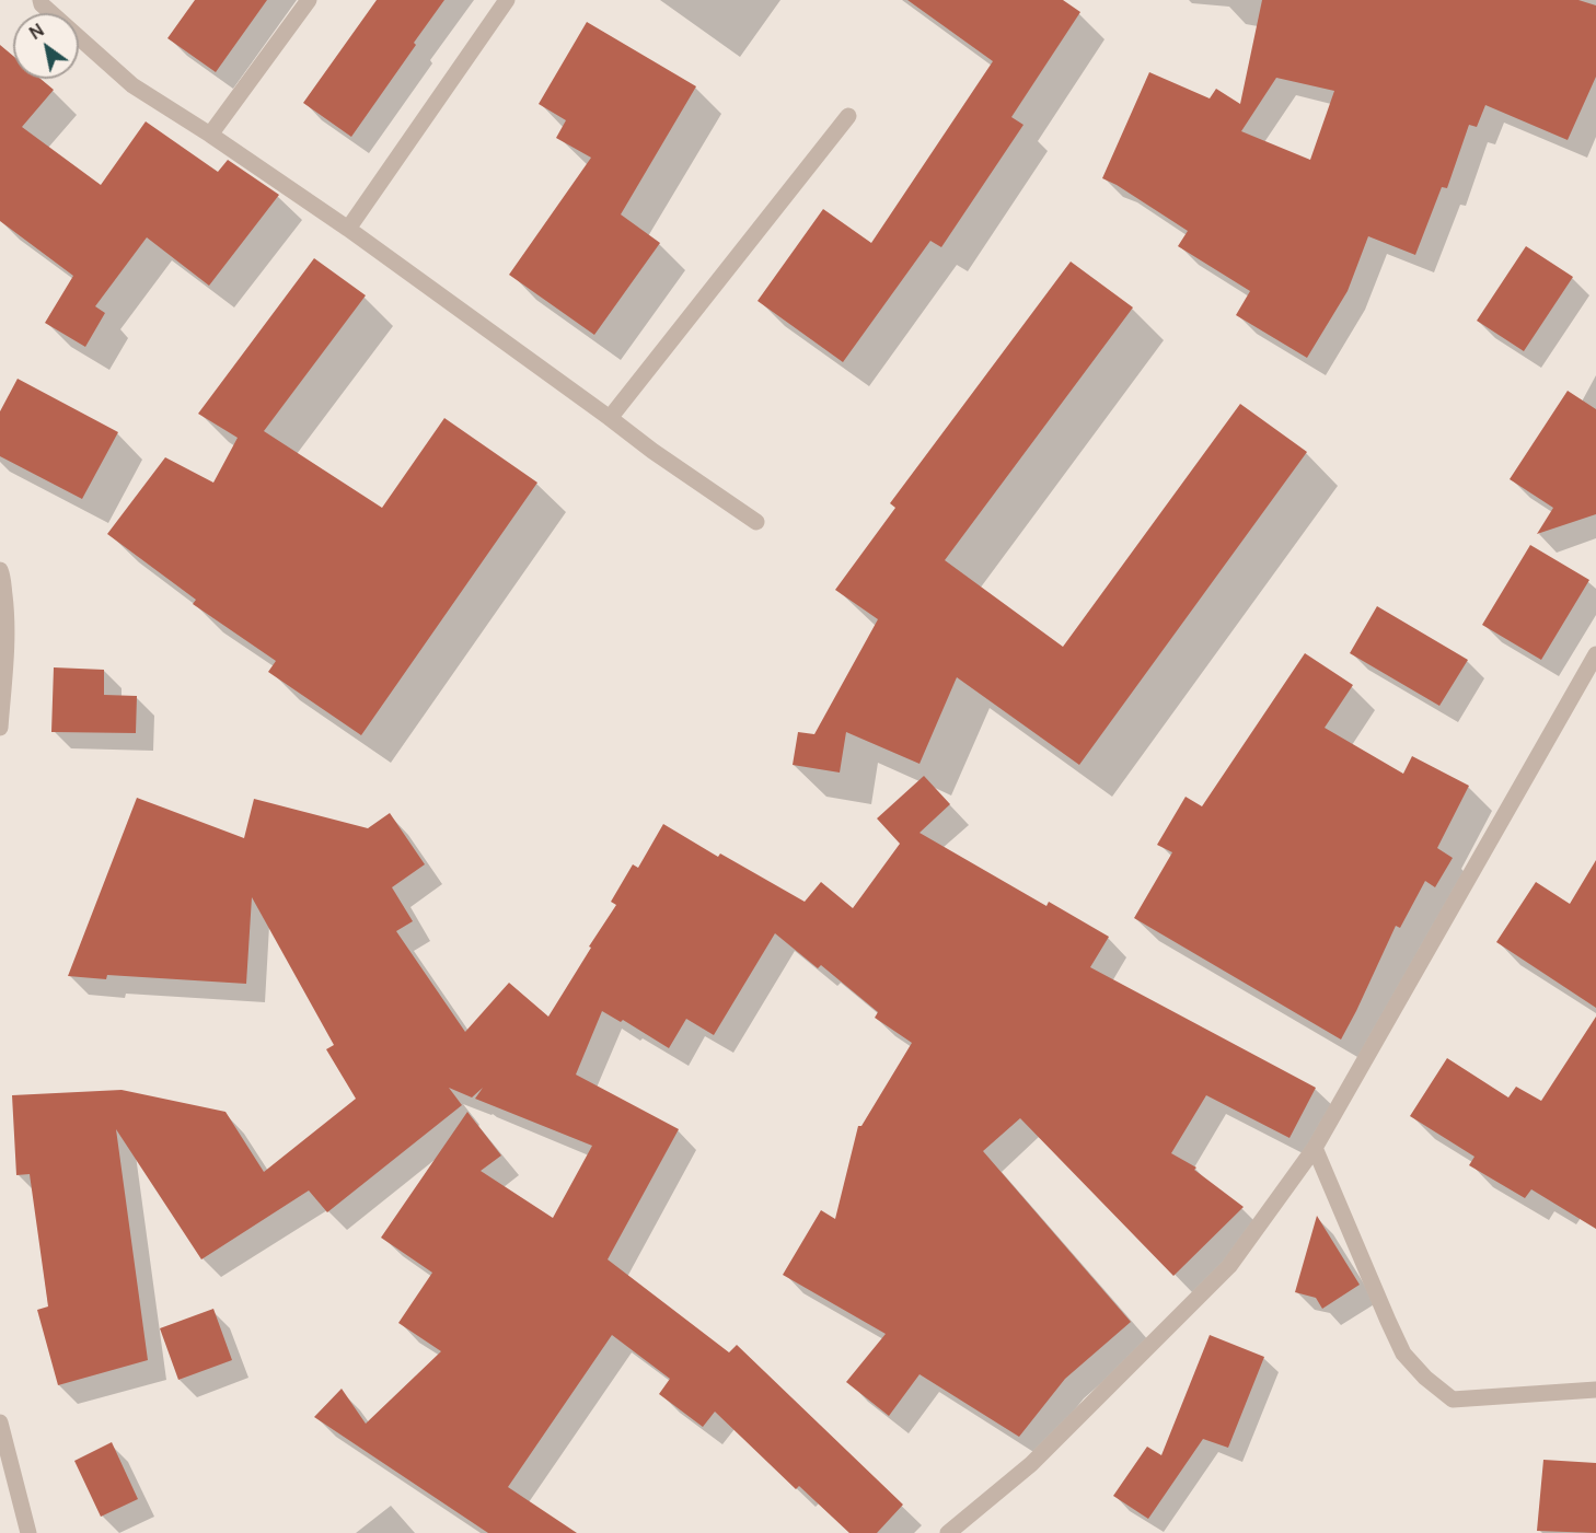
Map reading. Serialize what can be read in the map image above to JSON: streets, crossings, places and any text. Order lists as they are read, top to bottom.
{
  "north": "top left"
}
